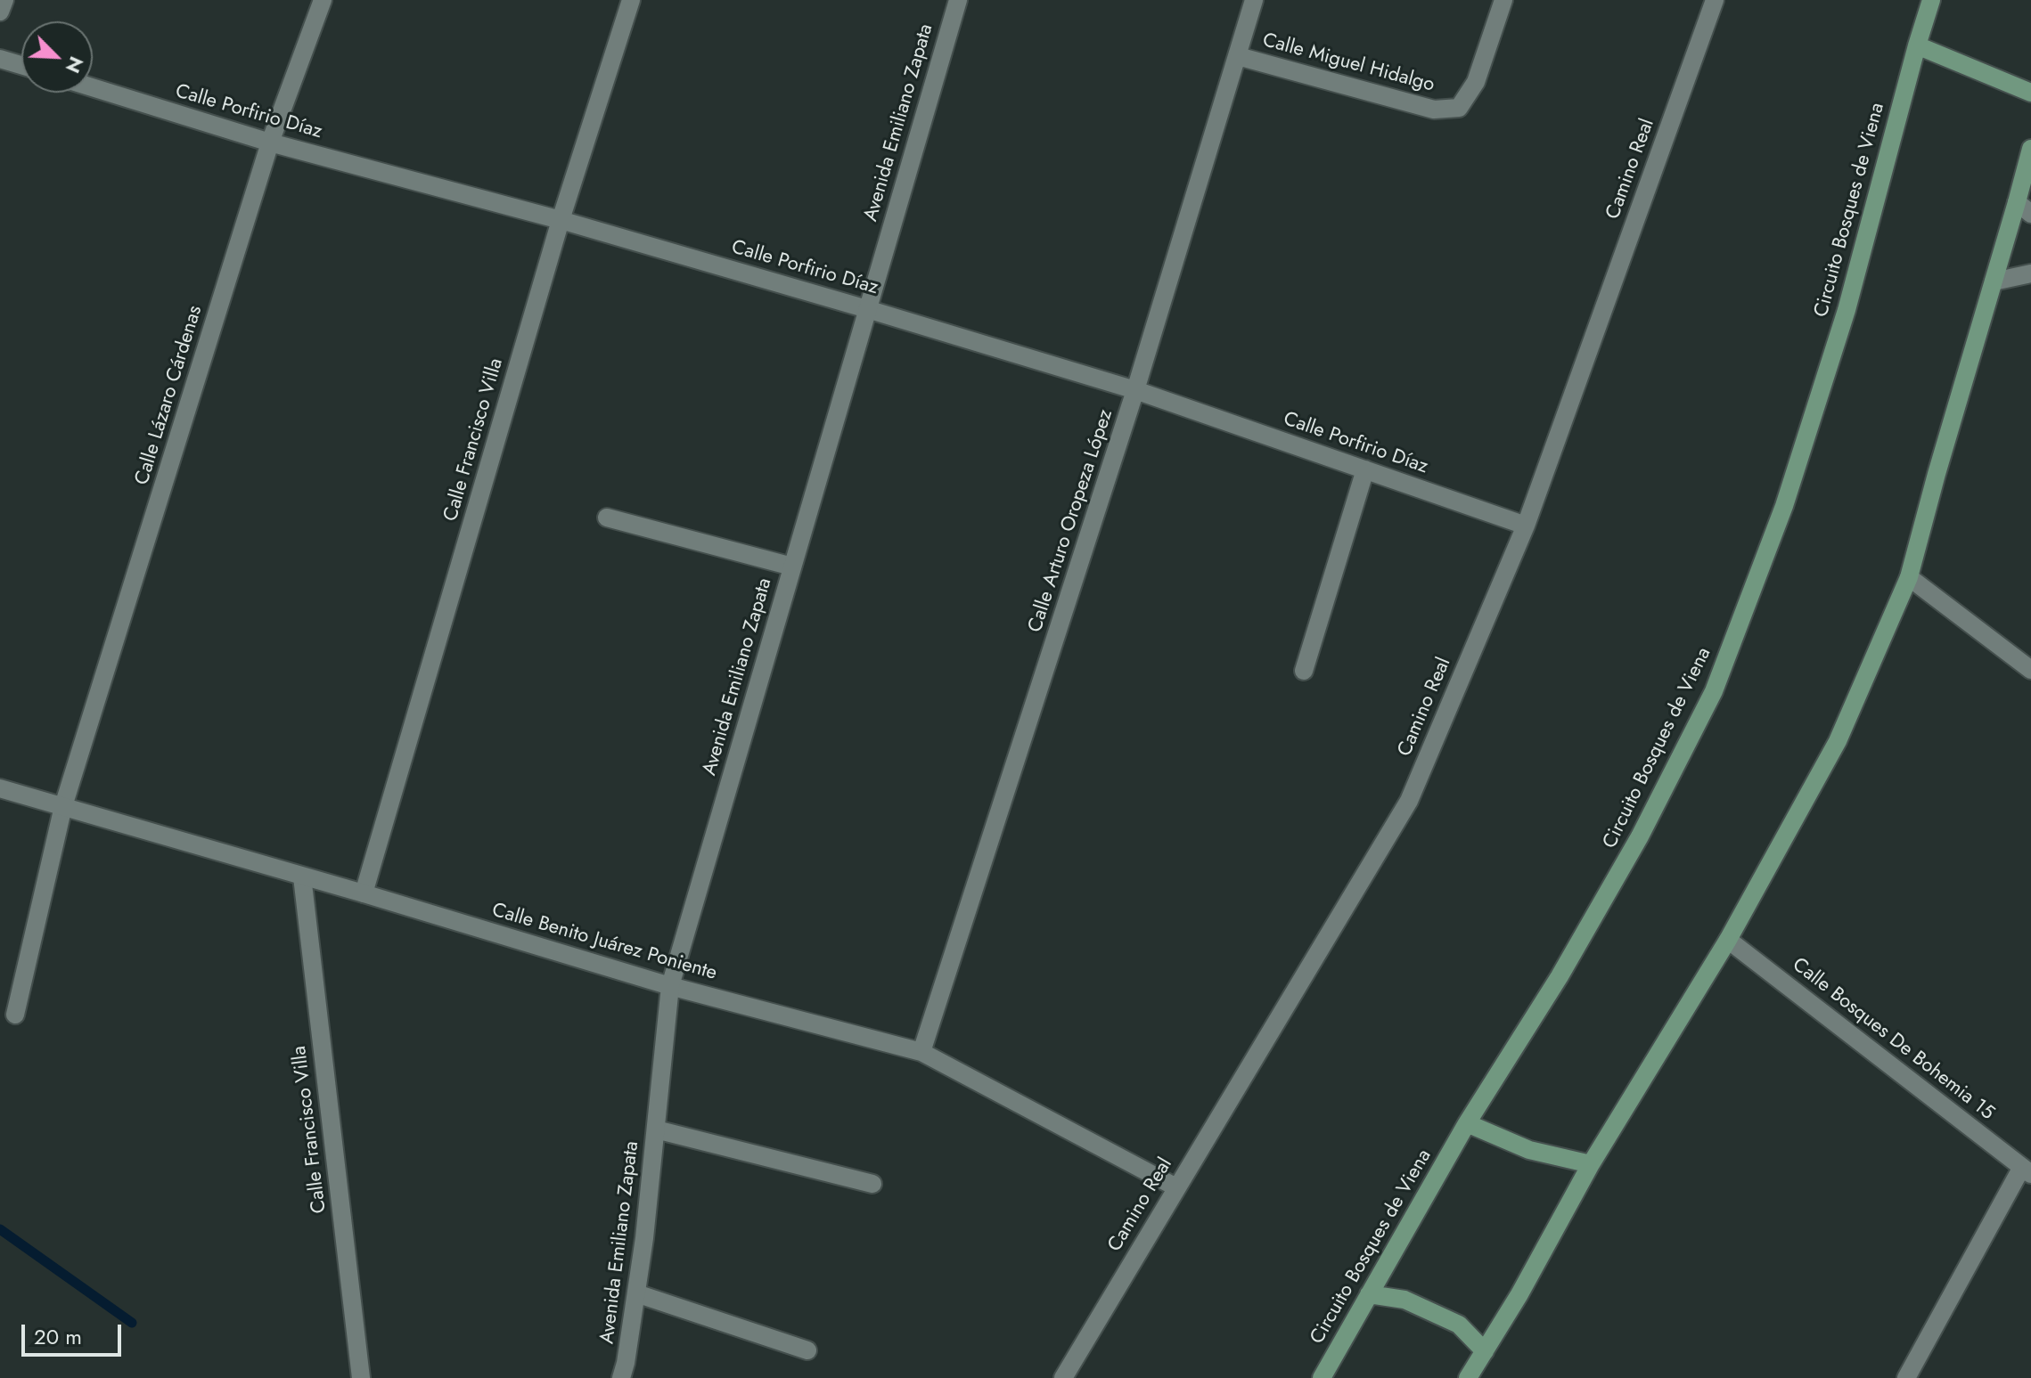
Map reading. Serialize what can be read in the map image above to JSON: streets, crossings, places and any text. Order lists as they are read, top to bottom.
{
  "streets": {
    "main road": ["Circuito Bosques de Viena"],
    "street": [
      "Calle Miguel Hidalgo",
      "Calle Porfirio Díaz",
      "Avenida Emiliano Zapata",
      "Camino Real",
      "Calle Lázaro Cárdenas",
      "Calle Francisco Villa",
      "Calle Arturo Oropeza López",
      "Calle Benito Juárez Poniente",
      "Calle Bosques De Bohemia 15"
    ]
  },
  "crossings": [
    ["Calle Miguel Hidalgo", "Calle Arturo Oropeza López"],
    ["Calle Porfirio Díaz", "Avenida Emiliano Zapata"],
    ["Calle Porfirio Díaz", "Camino Real"],
    ["Calle Porfirio Díaz", "Calle Lázaro Cárdenas"],
    ["Calle Porfirio Díaz", "Calle Francisco Villa"],
    ["Calle Porfirio Díaz", "Calle Arturo Oropeza López"],
    ["Avenida Emiliano Zapata", "Calle Benito Juárez Poniente"],
    ["Camino Real", "Calle Benito Juárez Poniente"],
    ["Calle Lázaro Cárdenas", "Calle Benito Juárez Poniente"],
    ["Calle Francisco Villa", "Calle Benito Juárez Poniente"],
    ["Calle Arturo Oropeza López", "Calle Benito Juárez Poniente"]
  ],
  "scale_bar": "20 m",
  "north": "bottom right"
}
